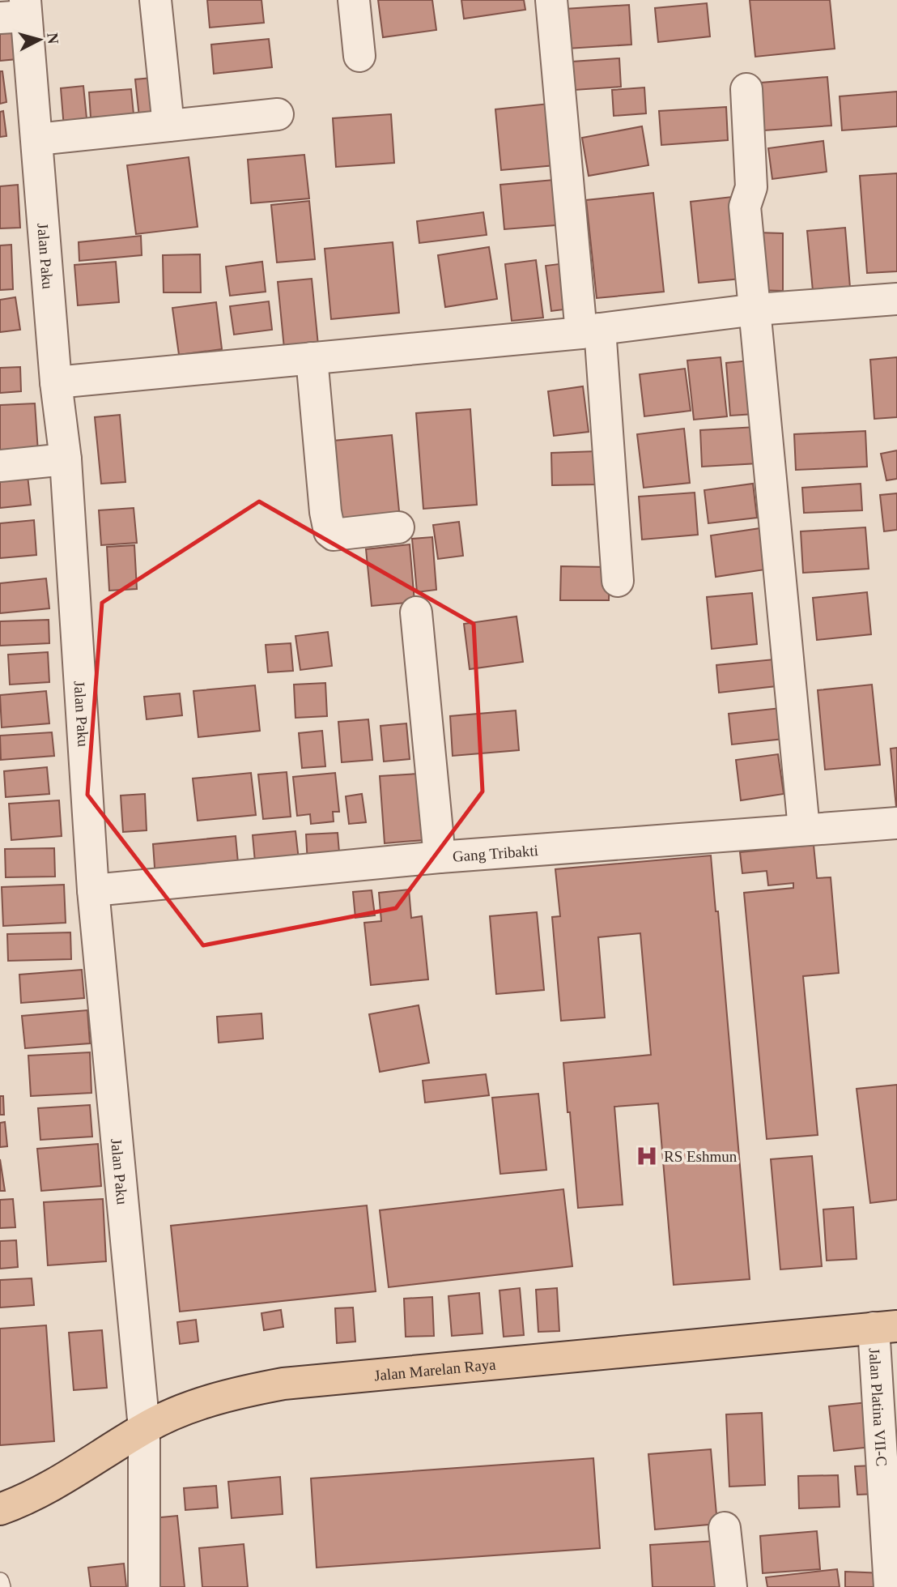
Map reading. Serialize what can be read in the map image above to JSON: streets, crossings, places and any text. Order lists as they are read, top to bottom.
{
  "streets": {
    "main road": ["Jalan Marelan Raya"],
    "street": ["Jalan Paku", "Gang Tribakti", "Jalan Platina VII-C"]
  },
  "crossings": [
    ["Jalan Paku", "Gang Tribakti"],
    ["Jalan Paku", "Jalan Marelan Raya"],
    ["Jalan Marelan Raya", "Jalan Platina VII-C"]
  ],
  "places": {
    "hospital": ["RS Eshmun"]
  },
  "north": "right"
}
